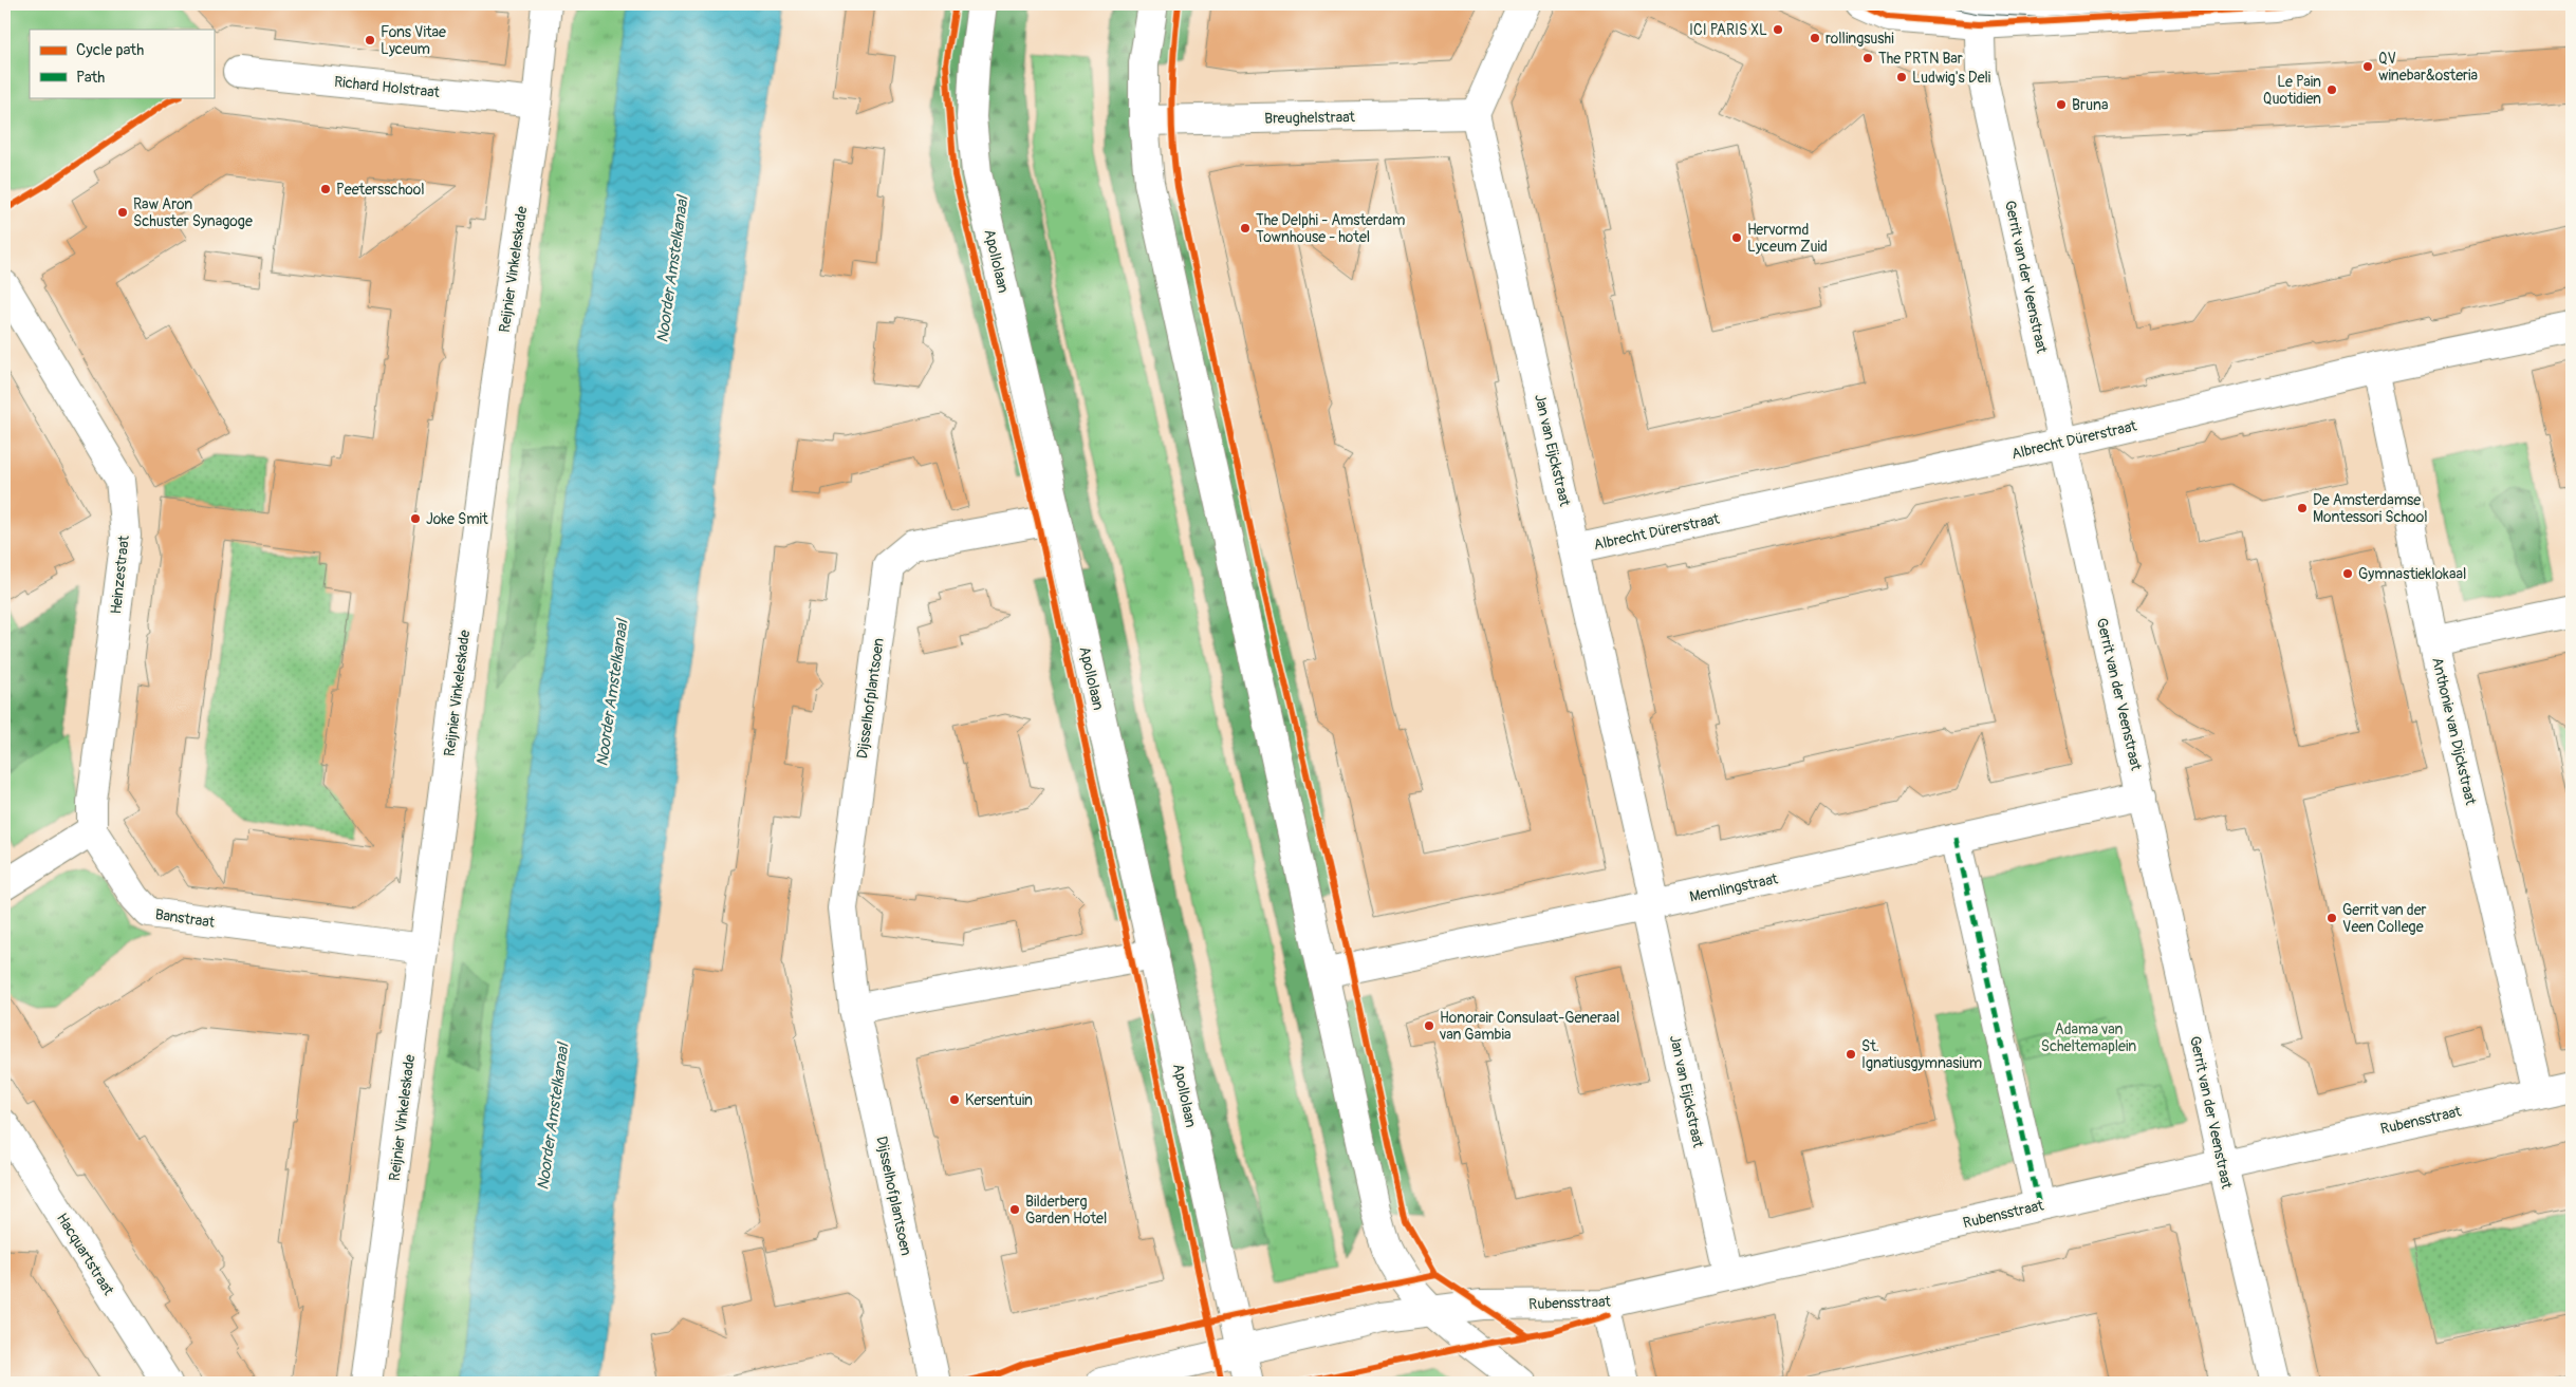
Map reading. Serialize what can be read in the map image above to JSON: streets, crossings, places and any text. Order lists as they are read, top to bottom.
{
  "streets": {
    "street": [
      "Richard Holstraat",
      "Breughelstraat",
      "Apollolaan",
      "Reijnier Vinkeleskade",
      "Gerrit van der Veenstraat",
      "Albrecht Dürerstraat",
      "Jan van Eijckstraat",
      "Heinzestraat",
      "Dijsselhofplantsoen",
      "Anthonie van Dijckstraat",
      "Memlingstraat",
      "Banstraat",
      "Rubensstraat",
      "Hacquartstraat"
    ]
  },
  "crossings": [
    ["Richard Holstraat", "Reijnier Vinkeleskade"],
    ["Breughelstraat", "Jan van Eijckstraat"],
    ["Apollolaan", "Dijsselhofplantsoen"],
    ["Reijnier Vinkeleskade", "Banstraat"],
    ["Gerrit van der Veenstraat", "Albrecht Dürerstraat"],
    ["Gerrit van der Veenstraat", "Memlingstraat"],
    ["Gerrit van der Veenstraat", "Rubensstraat"],
    ["Albrecht Dürerstraat", "Jan van Eijckstraat"],
    ["Albrecht Dürerstraat", "Anthonie van Dijckstraat"],
    ["Jan van Eijckstraat", "Memlingstraat"],
    ["Jan van Eijckstraat", "Rubensstraat"],
    ["Heinzestraat", "Banstraat"],
    ["Anthonie van Dijckstraat", "Rubensstraat"]
  ],
  "water": ["Noorder Amstelkanaal"],
  "parks": ["Adama van Scheltemaplein"],
  "places": [
    "ICI PARIS XL",
    "rollingsushi",
    "Fons Vitae Lyceum",
    "The PRTN Bar",
    "QV winebar&osteria",
    "Ludwig's Deli",
    "Le Pain Quotidien",
    "Bruna",
    "Peetersschool",
    "Raw Aron Schuster Synagoge",
    "The Delphi - Amsterdam Townhouse - hotel",
    "Hervormd Lyceum Zuid",
    "De Amsterdamse Montessori School",
    "Joke Smit",
    "Gymnastieklokaal",
    "Gerrit van der Veen College",
    "Honorair Consulaat-Generaal van Gambia",
    "St. Ignatiusgymnasium",
    "Kersentuin",
    "Bilderberg Garden Hotel"
  ],
  "legend": ["Cycle path", "Path"]
}
